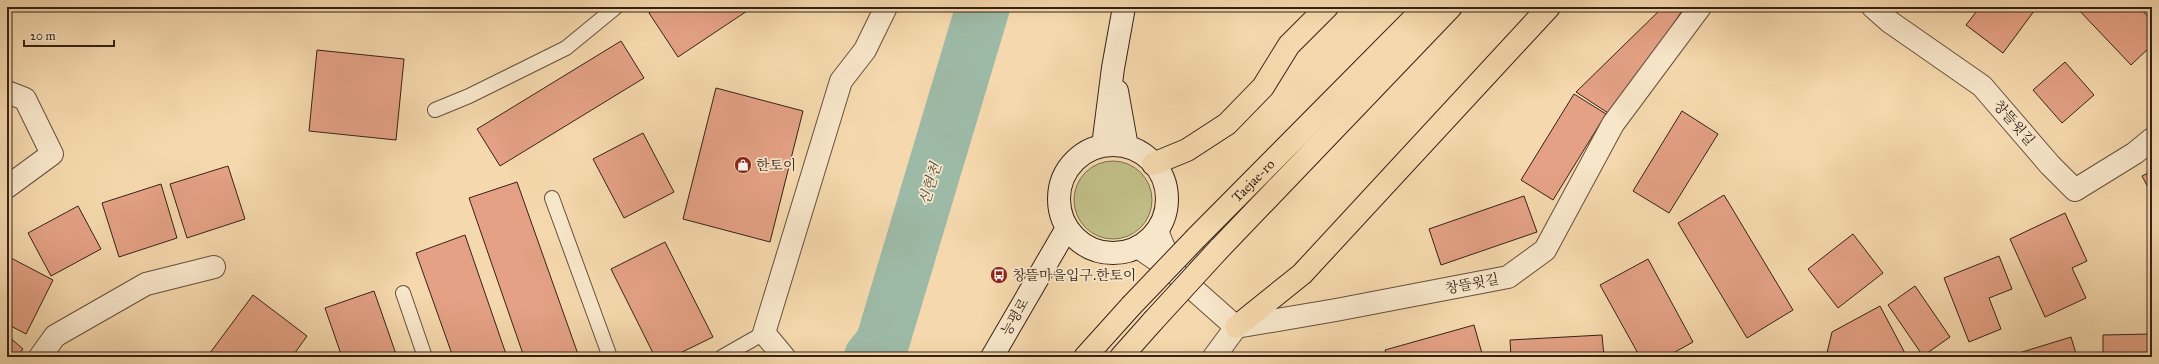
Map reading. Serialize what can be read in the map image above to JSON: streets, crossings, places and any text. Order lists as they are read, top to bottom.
{
  "streets": {
    "highway": ["Taejae-ro"],
    "street": ["창뜰윗길", "능평로"]
  },
  "water": ["신현천"],
  "places": {
    "shop": ["한토이"],
    "bus stop": ["창뜰마을입구.한토이"]
  },
  "scale_bar": "20 m"
}
